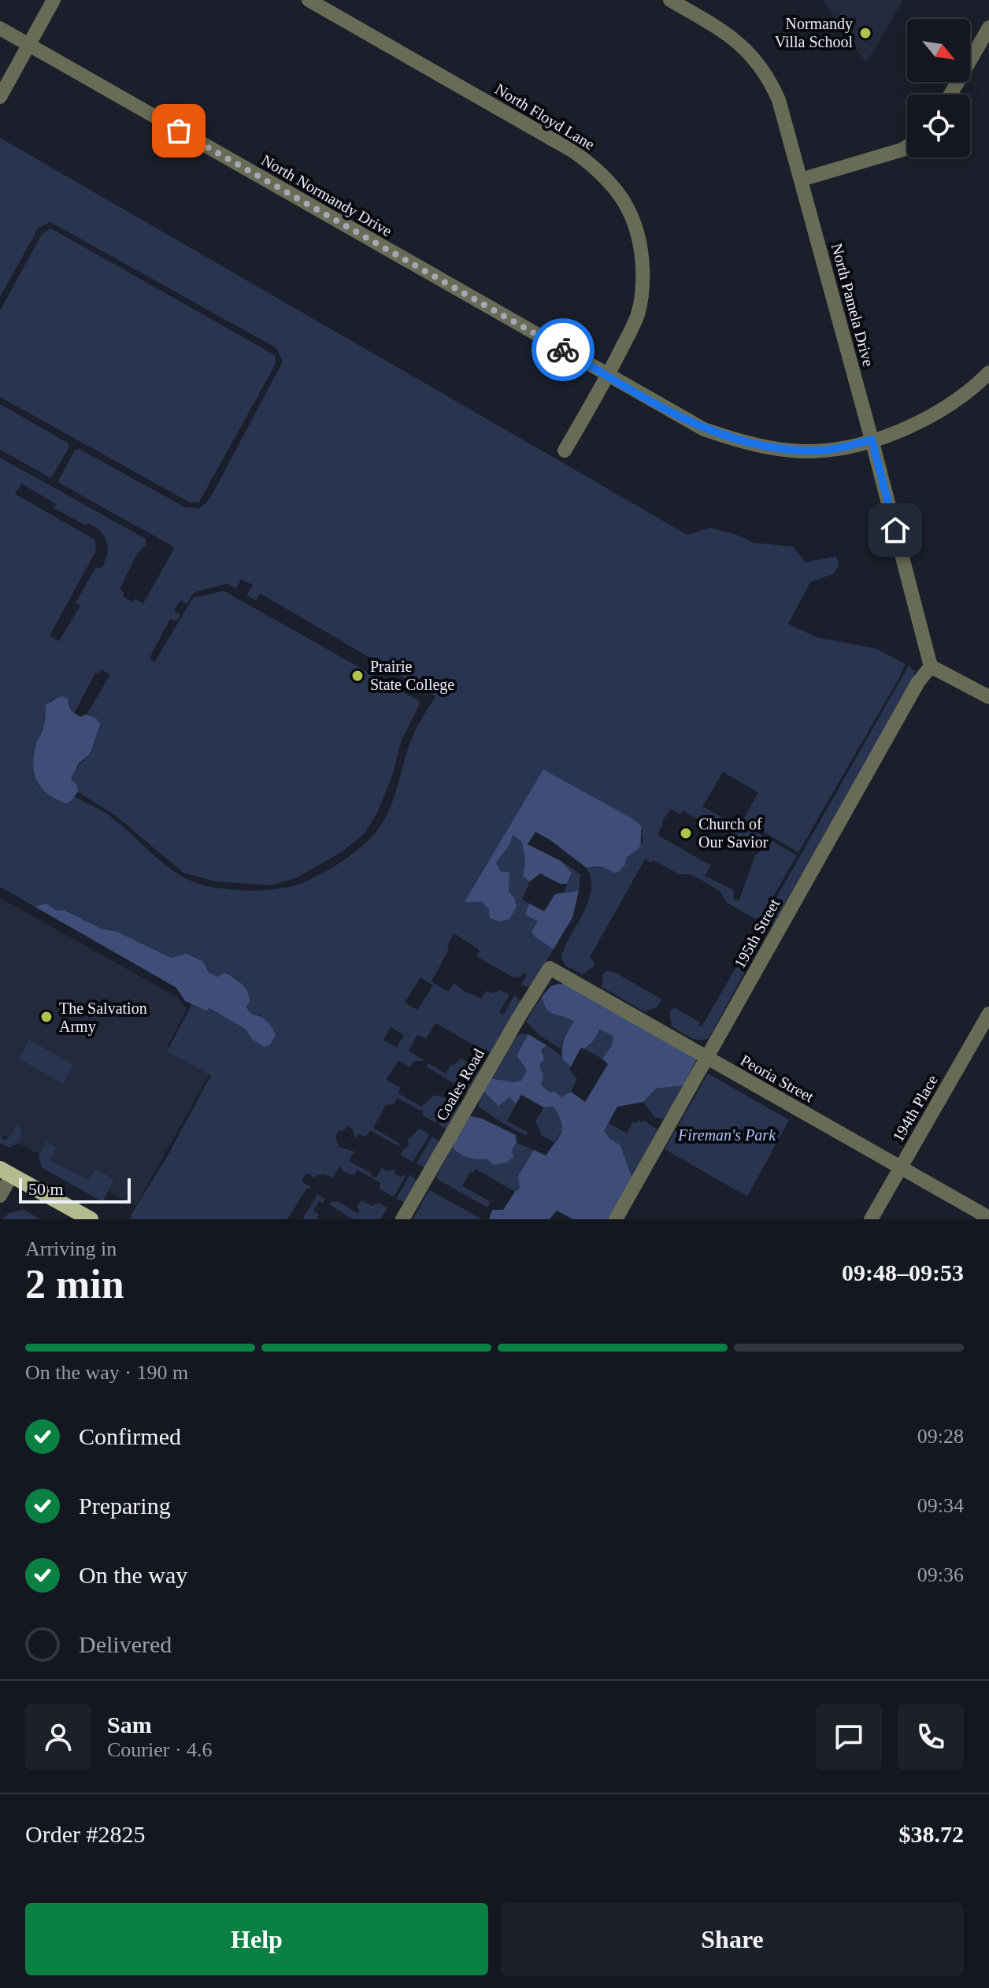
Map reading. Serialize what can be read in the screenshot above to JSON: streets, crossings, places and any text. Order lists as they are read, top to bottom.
{
  "streets": {
    "street": [
      "North Floyd Lane",
      "North Normandy Drive",
      "North Pamela Drive",
      "195th Street",
      "Peoria Street",
      "Coales Road",
      "194th Place"
    ]
  },
  "crossings": [
    ["North Floyd Lane", "North Normandy Drive"],
    ["North Normandy Drive", "North Pamela Drive"],
    ["North Pamela Drive", "195th Street"],
    ["195th Street", "Peoria Street"],
    ["Peoria Street", "Coales Road"],
    ["Peoria Street", "194th Place"]
  ],
  "parks": ["Fireman's Park"],
  "places": [
    "Normandy Villa School",
    "Prairie State College",
    "Church of Our Savior",
    "The Salvation Army"
  ],
  "scale_bar": "50 m",
  "north": "bottom right",
  "page": {
    "scale": "50 m",
    "heading": ["2 min", "Arriving in", "09:48–09:53"],
    "panel": [
      "Sam",
      "Courier · 4.6",
      "Order #2825",
      "$38.72"
    ],
    "bar": "On the way · 190 m",
    "list": [
      ["Confirmed", "09:28"],
      ["Preparing", "09:34"],
      ["On the way", "09:36"],
      "Delivered"
    ],
    "buttons": ["Help", "Share"]
  }
}
